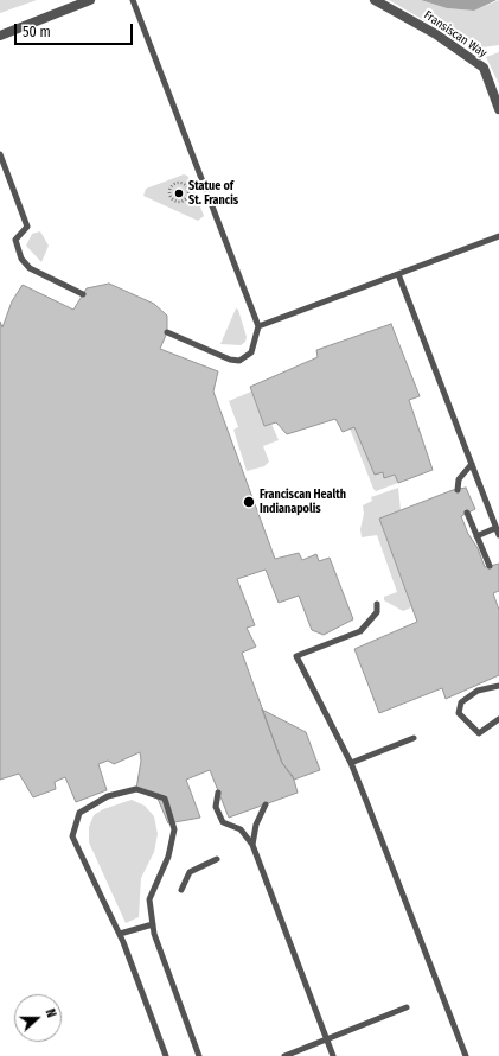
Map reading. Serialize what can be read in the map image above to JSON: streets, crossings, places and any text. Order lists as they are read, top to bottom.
{
  "streets": {
    "street": ["Fransiscan Way"]
  },
  "places": ["Statue of St. Francis", "Franciscan Health Indianapolis"],
  "scale_bar": "50 m",
  "north": "right"
}
